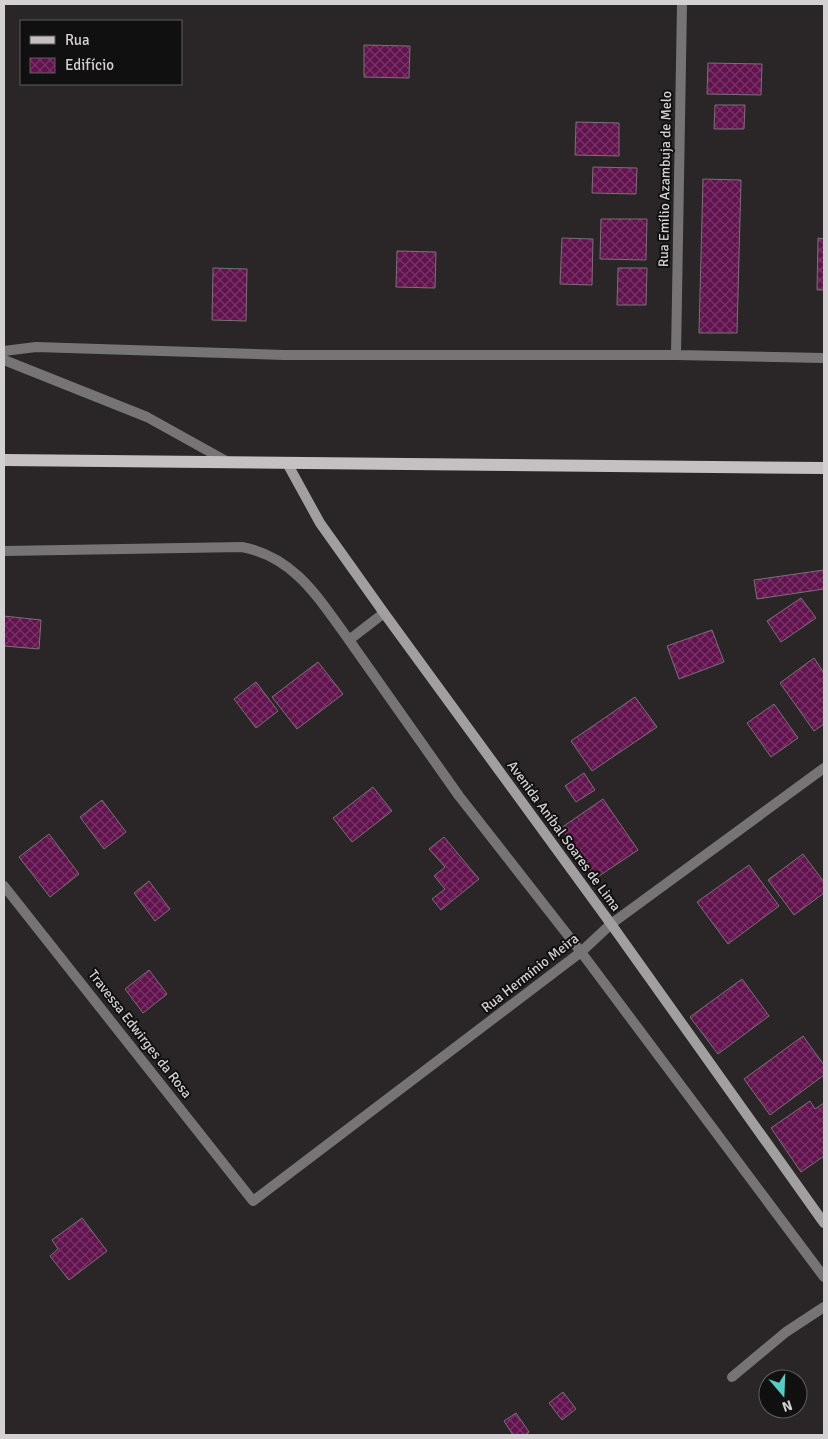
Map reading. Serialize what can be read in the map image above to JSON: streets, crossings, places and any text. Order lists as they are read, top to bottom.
{
  "streets": {
    "street": [
      "Rua Emílio Azambuja de Melo",
      "Avenida Aníbal Soares de Lima",
      "Rua Hermínio Meira",
      "Travessa Edwirges da Rosa"
    ]
  },
  "crossings": [
    ["Avenida Aníbal Soares de Lima", "Rua Hermínio Meira"],
    ["Rua Hermínio Meira", "Travessa Edwirges da Rosa"]
  ],
  "legend": ["Rua", "Edifício"],
  "north": "bottom"
}
